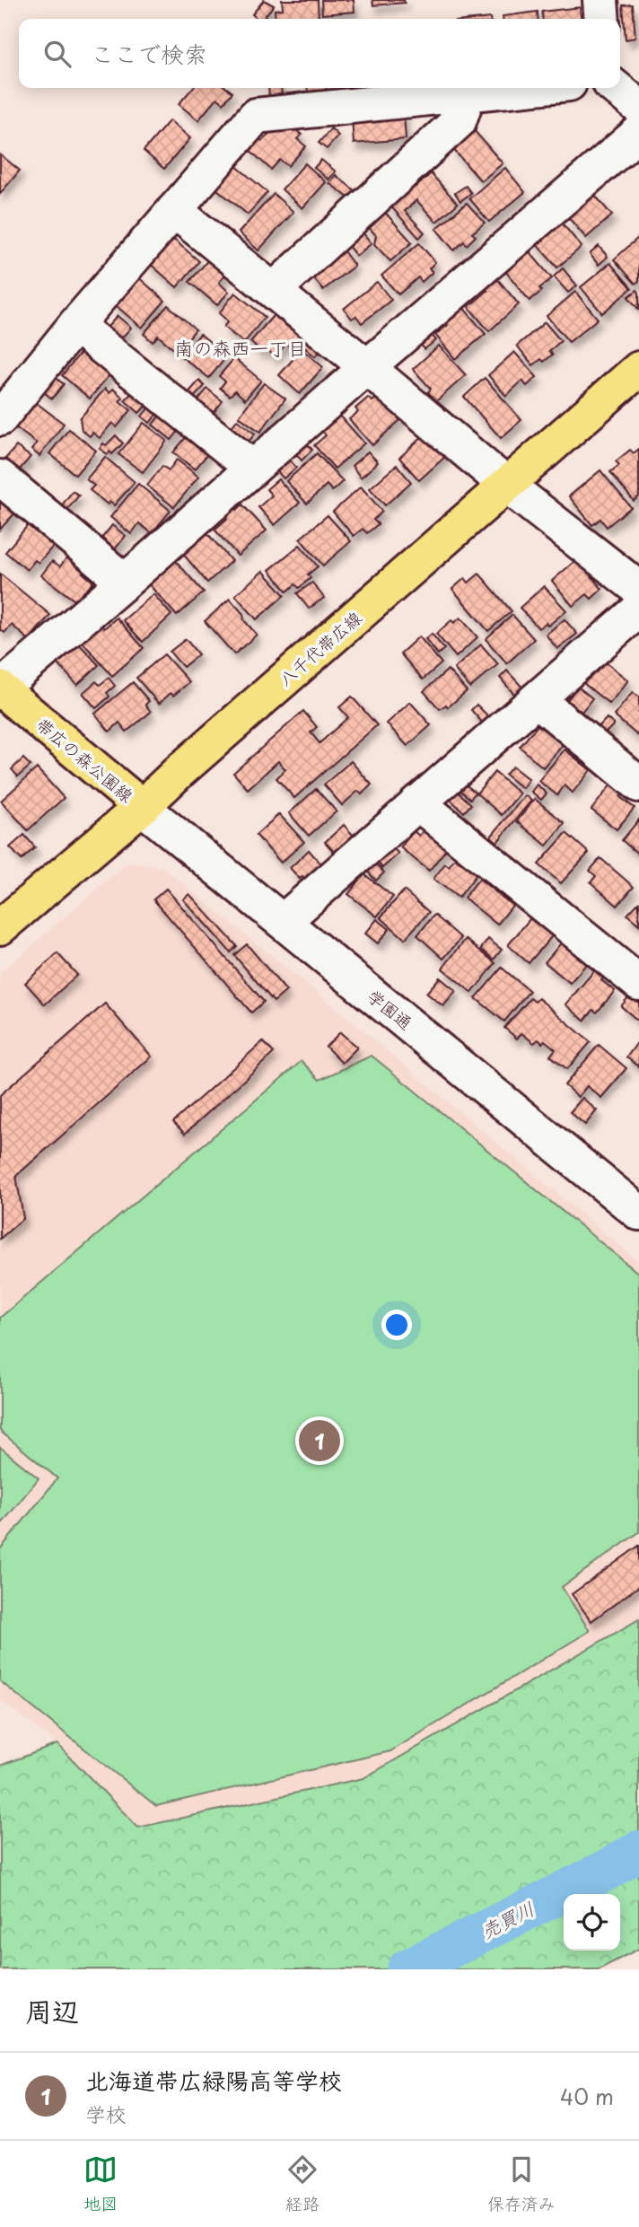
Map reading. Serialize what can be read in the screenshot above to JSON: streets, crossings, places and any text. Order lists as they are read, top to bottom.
{
  "streets": {
    "main road": ["八千代帯広線", "帯広の森公園線"],
    "street": ["学園通"]
  },
  "crossings": [
    ["八千代帯広線", "帯広の森公園線"],
    ["八千代帯広線", "学園通"],
    ["帯広の森公園線", "学園通"]
  ],
  "districts": ["南の森西一丁目"],
  "water": ["売買川"],
  "page": {
    "search": "ここで検索",
    "pins": "1",
    "heading": "周辺",
    "list": [
      {
        "mark": "1",
        "name": "北海道帯広緑陽高等学校",
        "note": "学校",
        "value": "40 m"
      }
    ],
    "nav": ["地図", "経路", "保存済み"]
  }
}
